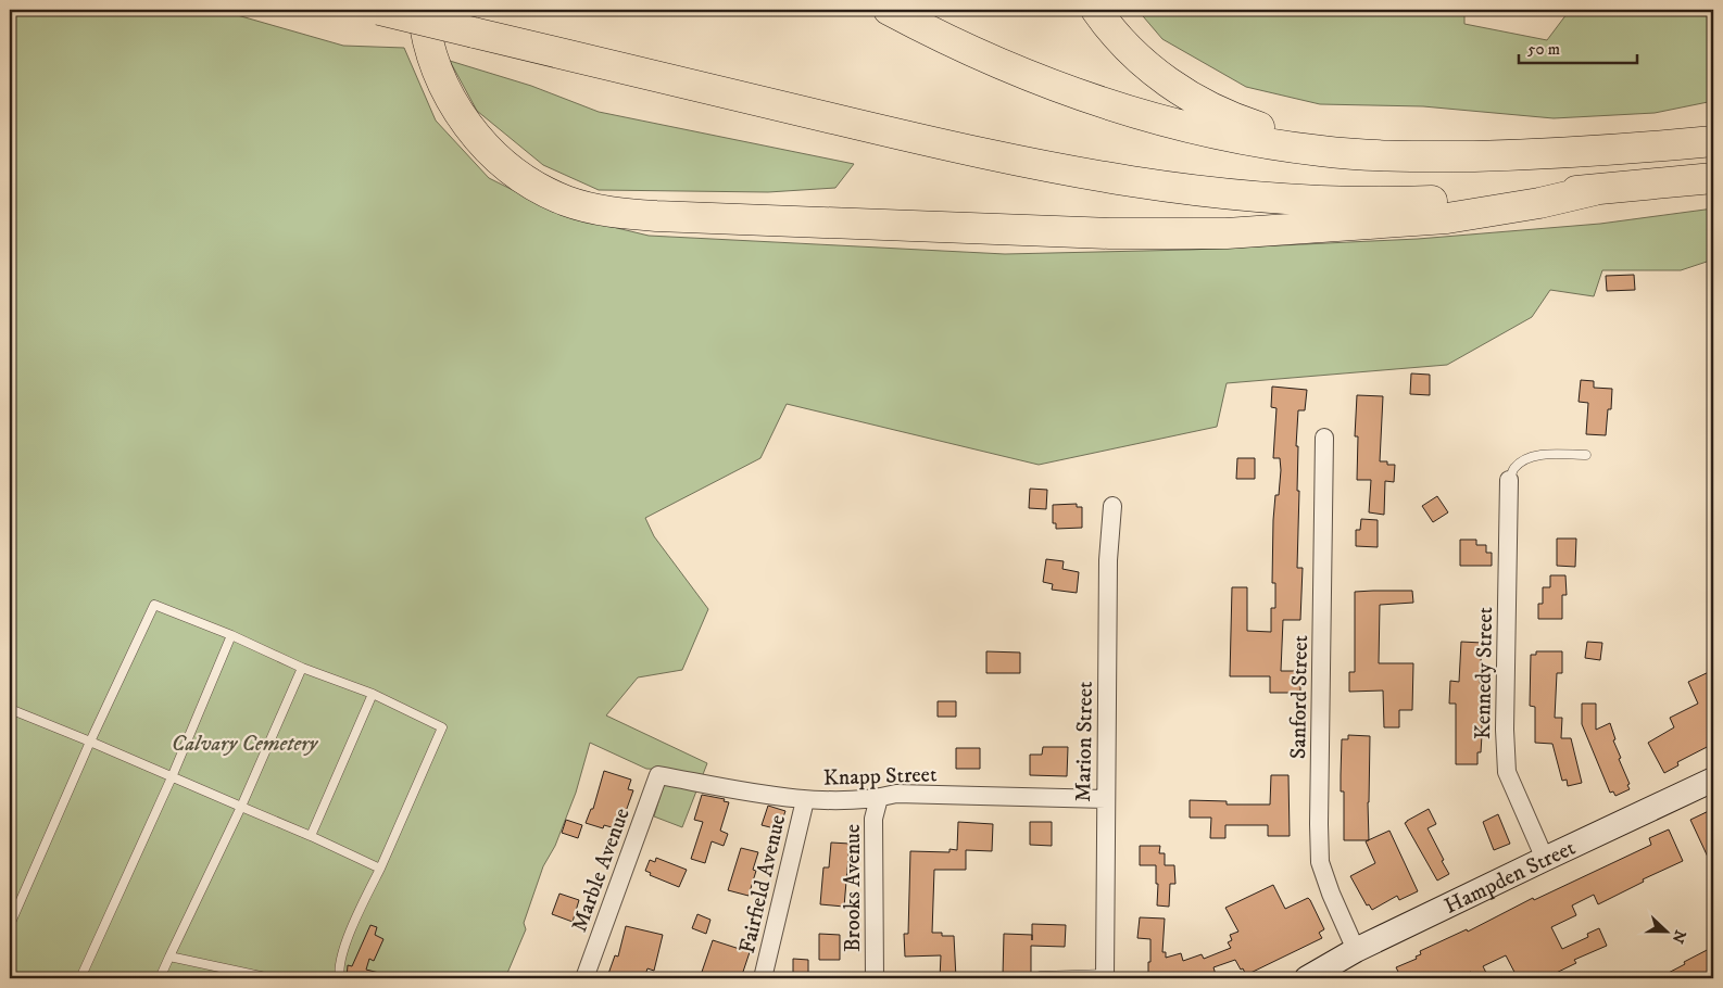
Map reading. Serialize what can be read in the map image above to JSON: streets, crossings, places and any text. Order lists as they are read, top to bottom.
{
  "streets": {
    "main road": ["Hampden Street"],
    "street": [
      "Kennedy Street",
      "Sanford Street",
      "Marion Street",
      "Knapp Street",
      "Marble Avenue",
      "Fairfield Avenue",
      "Brooks Avenue"
    ]
  },
  "crossings": [
    ["Kennedy Street", "Hampden Street"],
    ["Sanford Street", "Hampden Street"],
    ["Marion Street", "Knapp Street"],
    ["Knapp Street", "Marble Avenue"],
    ["Knapp Street", "Fairfield Avenue"],
    ["Knapp Street", "Brooks Avenue"]
  ],
  "parks": ["Calvary Cemetery"],
  "scale_bar": "50 m",
  "north": "right"
}
